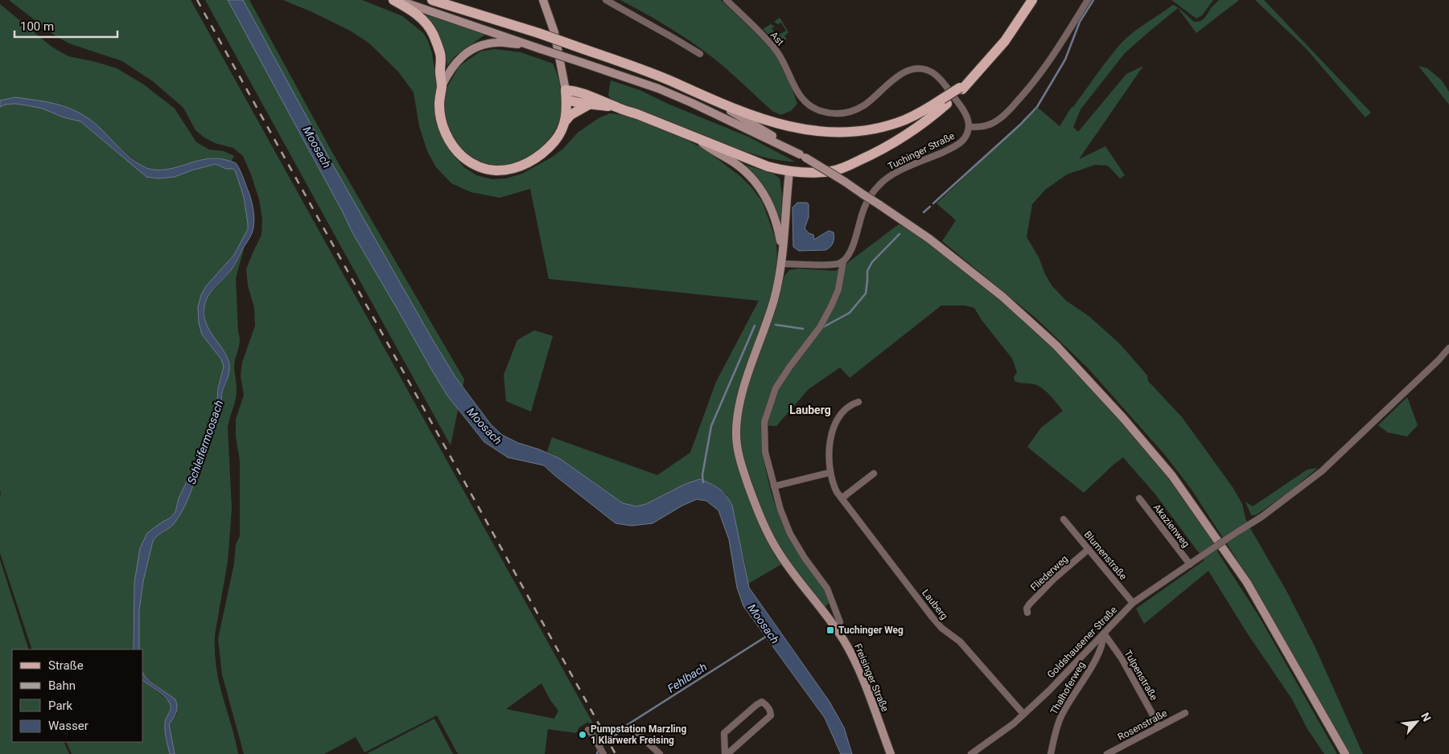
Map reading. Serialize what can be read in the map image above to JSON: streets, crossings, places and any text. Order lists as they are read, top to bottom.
{
  "streets": {
    "main road": ["Freisinger Straße"],
    "street": [
      "Ast",
      "Tuchinger Straße",
      "Akazienweg",
      "Blumenstraße",
      "Fliederweg",
      "Lauberg",
      "Goldshausener Straße",
      "Tulpenstraße",
      "Thalhoferweg",
      "Rosenstraße"
    ]
  },
  "crossings": [
    ["Ast", "Tuchinger Straße"],
    ["Akazienweg", "Goldshausener Straße"],
    ["Blumenstraße", "Fliederweg"],
    ["Blumenstraße", "Goldshausener Straße"],
    ["Lauberg", "Goldshausener Straße"],
    ["Goldshausener Straße", "Tulpenstraße"],
    ["Goldshausener Straße", "Thalhoferweg"],
    ["Tulpenstraße", "Thalhoferweg"],
    ["Tulpenstraße", "Rosenstraße"]
  ],
  "districts": ["Lauberg"],
  "water": ["Moosach", "Schleifermoosach", "Fehlbach"],
  "places": {
    "transit": ["Tuchinger Weg"],
    "other": ["Pumpstation Marzling 1 Klärwerk Freising"]
  },
  "legend": [
    "Straße",
    "Bahn",
    "Park",
    "Wasser"
  ],
  "scale_bar": "100 m",
  "north": "top right"
}
